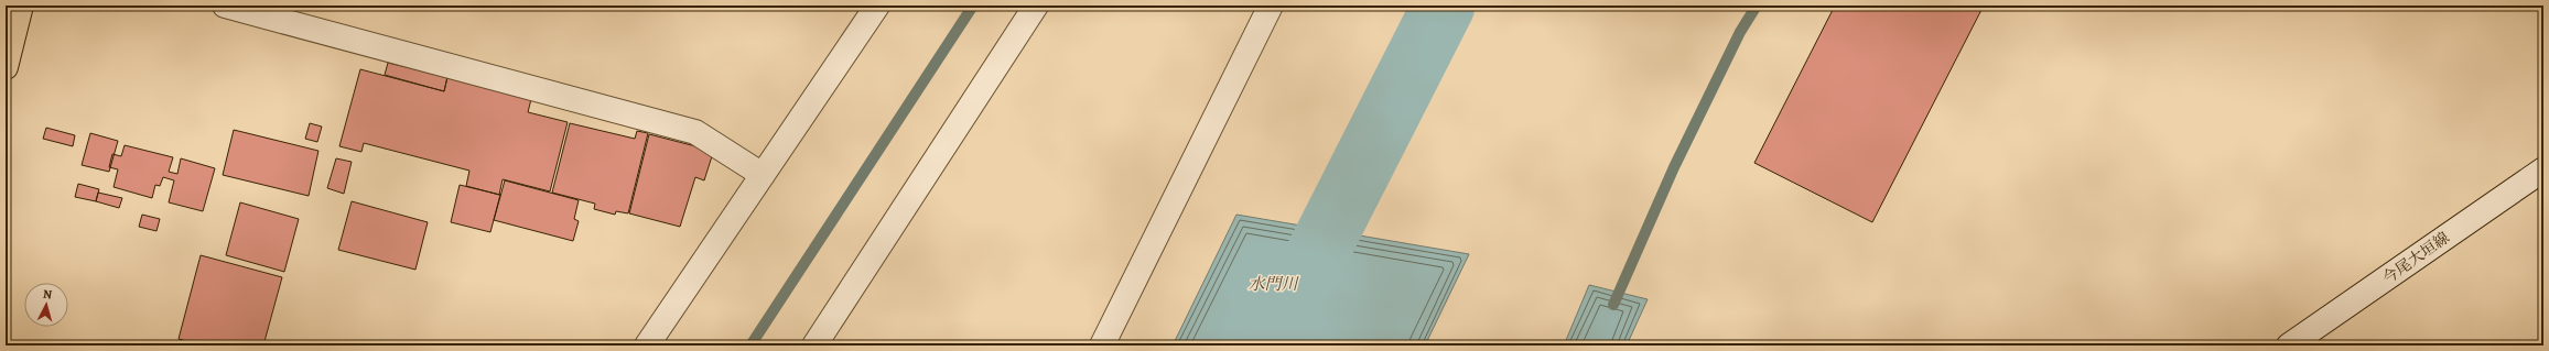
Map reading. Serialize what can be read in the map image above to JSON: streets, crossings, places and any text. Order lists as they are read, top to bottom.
{
  "streets": {
    "street": ["今尾大垣線"]
  },
  "water": ["水門川"],
  "north": "top"
}
